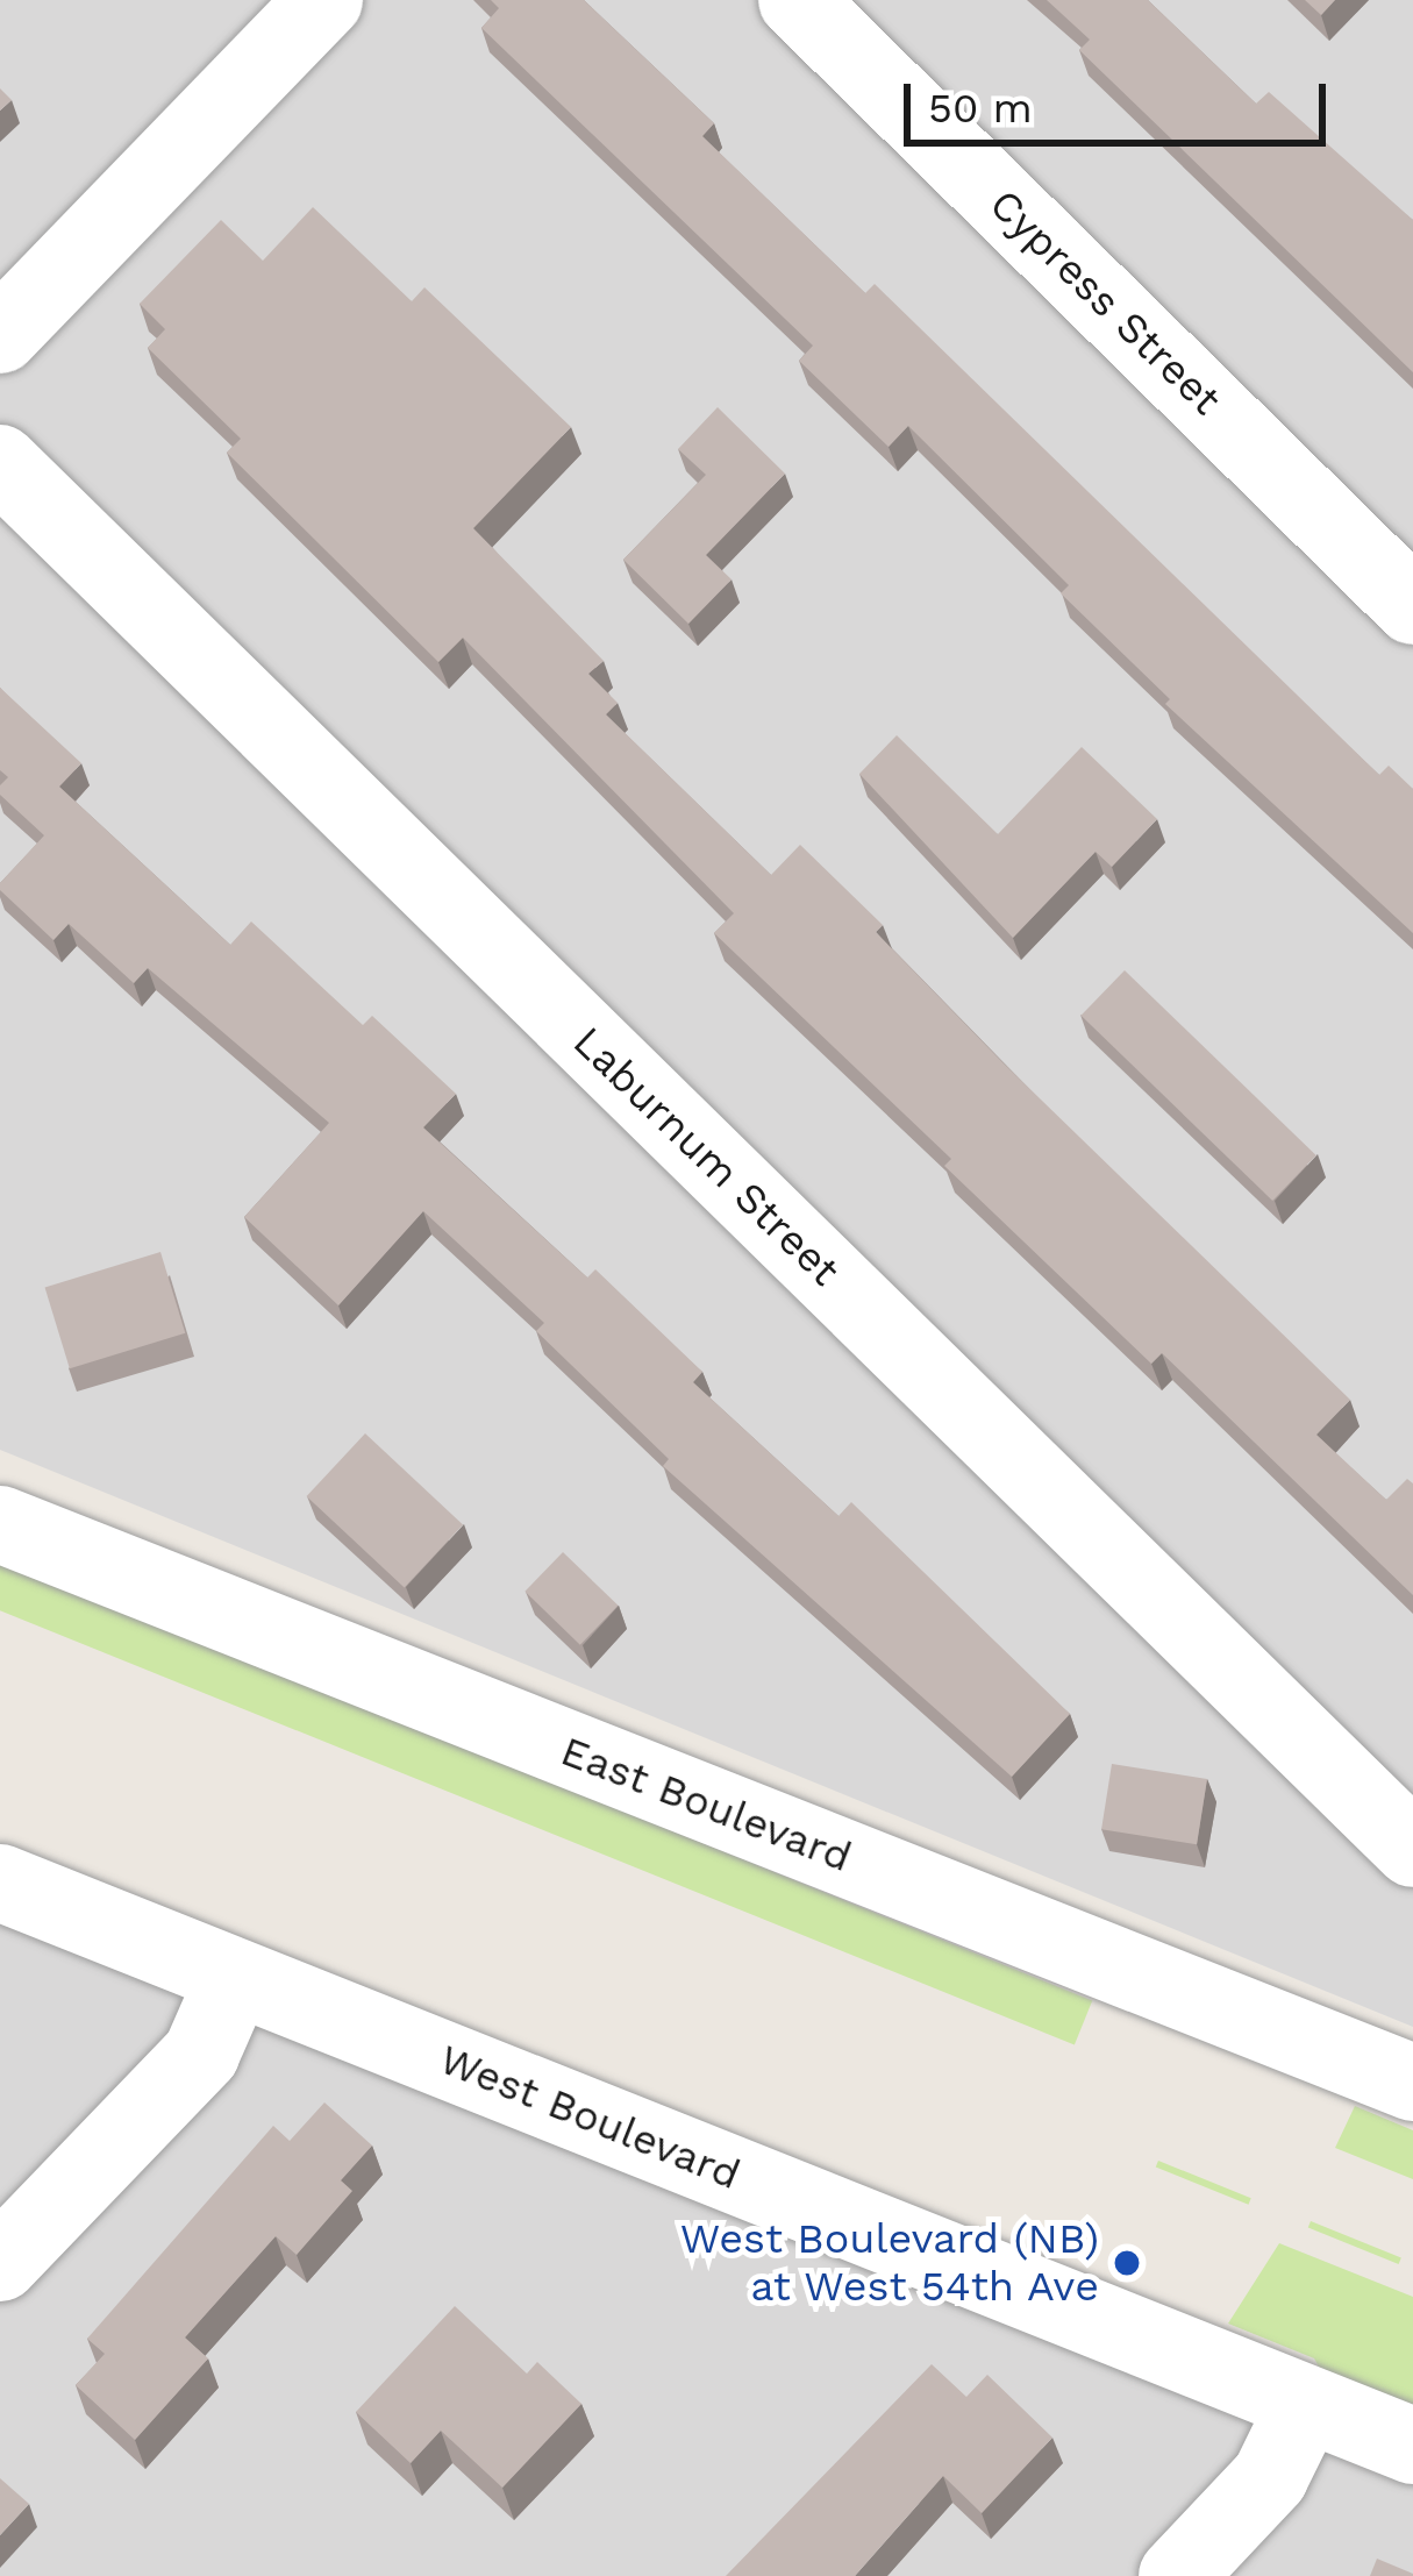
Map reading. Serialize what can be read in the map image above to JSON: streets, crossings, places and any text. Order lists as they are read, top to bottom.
{
  "streets": {
    "street": [
      "Cypress Street",
      "Laburnum Street",
      "East Boulevard",
      "West Boulevard"
    ]
  },
  "places": ["West Boulevard (NB) at West 54th Ave"],
  "scale_bar": "50 m"
}
